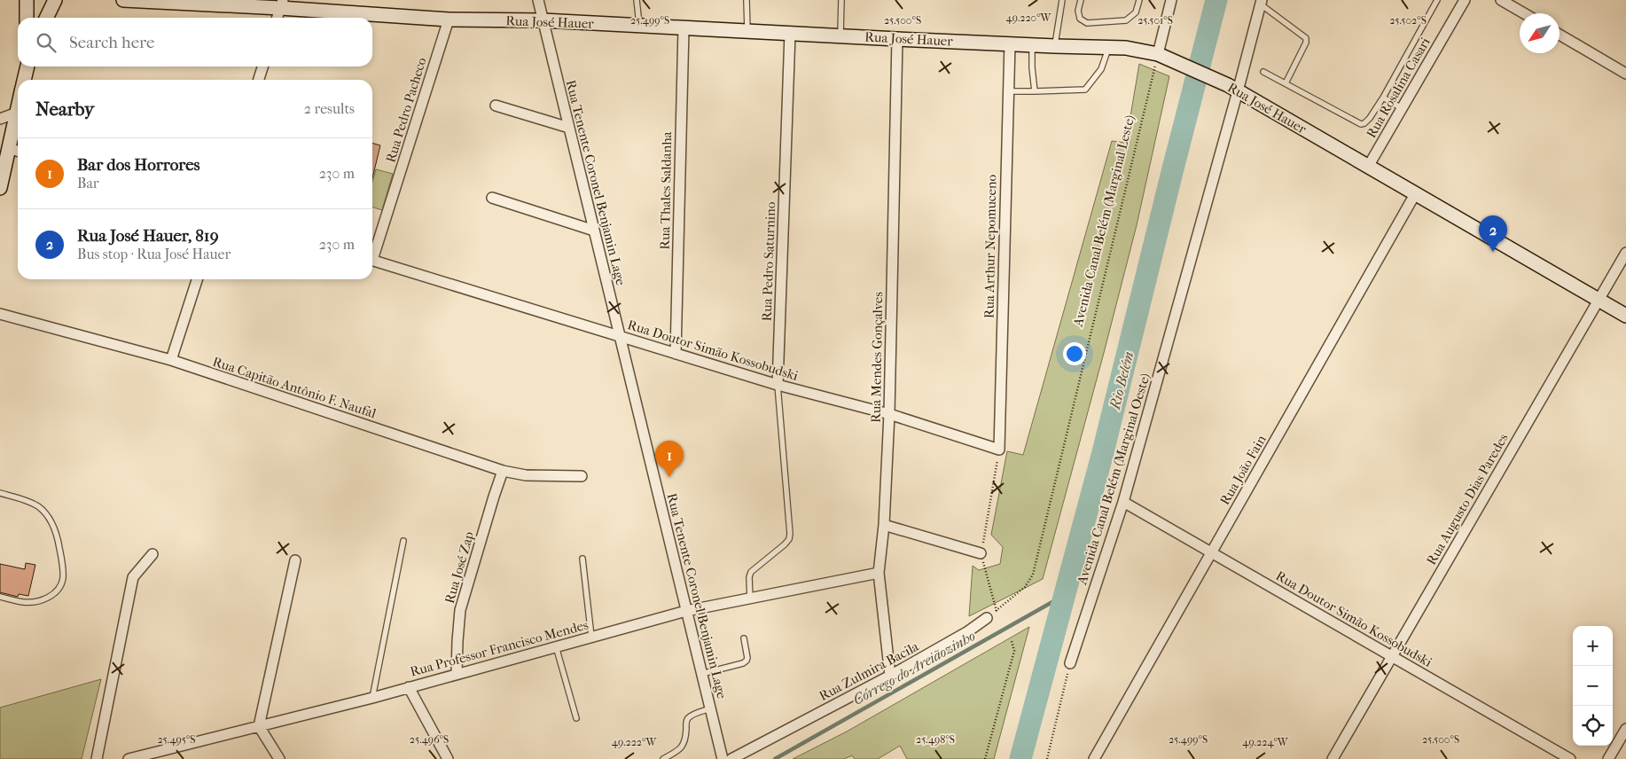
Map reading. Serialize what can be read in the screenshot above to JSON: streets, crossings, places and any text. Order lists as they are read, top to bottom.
{
  "streets": {
    "main road": ["Rua José Hauer"],
    "street": [
      "Rua Rosalina Casari",
      "Rua Pedro Pacheco",
      "Rua Tenente Coronel Benjamin Lage",
      "Rua Thales Saldanha",
      "Rua Arthur Nepomuceno",
      "Rua Pedro Saturnino",
      "Rua Doutor Simão Kossobudski",
      "Rua Mendes Gonçalves",
      "Rua Capitão Antônio F. Naufal",
      "Rua João Fain",
      "Avenida Canal Belém (Marginal Oeste)",
      "Rua Augusto Dias Paredes",
      "Rua José Zap",
      "Rua Professor Francisco Mendes",
      "Rua Zulmira Bacila"
    ],
    "path": ["Avenida Canal Belém (Marginal Leste)"]
  },
  "crossings": [
    ["Rua José Hauer", "Rua Rosalina Casari"],
    ["Rua José Hauer", "Rua Pedro Pacheco"],
    ["Rua José Hauer", "Rua Tenente Coronel Benjamin Lage"],
    ["Rua José Hauer", "Rua Thales Saldanha"],
    ["Rua José Hauer", "Avenida Canal Belém (Marginal Leste)"],
    ["Rua José Hauer", "Rua Arthur Nepomuceno"],
    ["Rua José Hauer", "Rua Pedro Saturnino"],
    ["Rua José Hauer", "Rua Mendes Gonçalves"],
    ["Rua José Hauer", "Rua João Fain"],
    ["Rua José Hauer", "Avenida Canal Belém (Marginal Oeste)"],
    ["Rua José Hauer", "Rua Augusto Dias Paredes"],
    ["Rua Tenente Coronel Benjamin Lage", "Rua Doutor Simão Kossobudski"],
    ["Rua Tenente Coronel Benjamin Lage", "Rua Professor Francisco Mendes"],
    ["Rua Thales Saldanha", "Rua Doutor Simão Kossobudski"],
    ["Rua Arthur Nepomuceno", "Rua Doutor Simão Kossobudski"],
    ["Rua Pedro Saturnino", "Rua Doutor Simão Kossobudski"],
    ["Rua Doutor Simão Kossobudski", "Rua Mendes Gonçalves"],
    ["Rua Doutor Simão Kossobudski", "Rua João Fain"],
    ["Rua Doutor Simão Kossobudski", "Avenida Canal Belém (Marginal Oeste)"],
    ["Rua Doutor Simão Kossobudski", "Rua Augusto Dias Paredes"],
    ["Rua Mendes Gonçalves", "Rua Professor Francisco Mendes"],
    ["Rua Mendes Gonçalves", "Rua Zulmira Bacila"],
    ["Rua Capitão Antônio F. Naufal", "Rua José Zap"],
    ["Rua José Zap", "Rua Professor Francisco Mendes"]
  ],
  "water": ["Rio Belém", "Córrego do Areiãozinho"],
  "north": "bottom left",
  "page": {
    "search": "Search here",
    "heading": ["Nearby", "2 results"],
    "list": [
      {
        "mark": "1",
        "name": "Bar dos Horrores",
        "note": "Bar",
        "value": "230 m"
      },
      {
        "mark": "2",
        "name": "Rua José Hauer, 819",
        "note": "Bus stop · Rua José Hauer",
        "value": "230 m"
      }
    ],
    "pins": ["2", "1"],
    "map_buttons": ["+", "−"]
  },
  "coordinates": [
    "49.220°W",
    "25.499°S",
    "25.500°S",
    "25.501°S",
    "25.502°S",
    "25.495°S",
    "25.496°S",
    "25.498°S",
    "49.222°W",
    "49.224°W"
  ]
}
